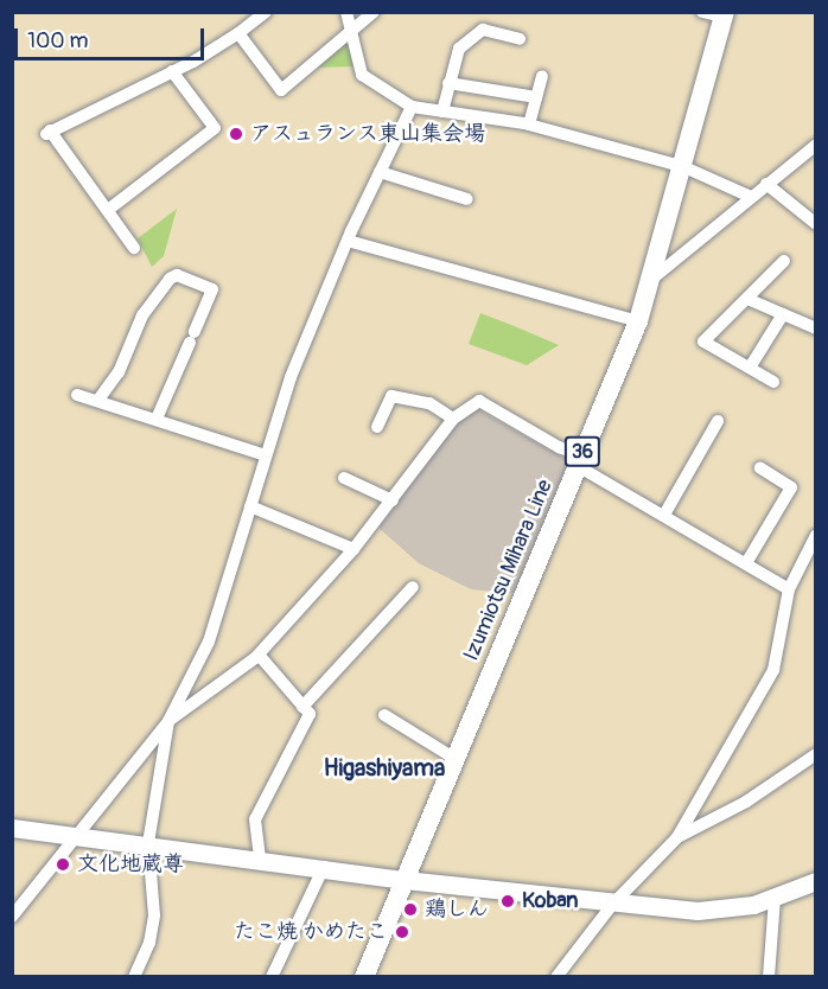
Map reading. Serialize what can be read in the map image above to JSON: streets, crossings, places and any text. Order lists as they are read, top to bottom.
{
  "streets": {
    "main road": ["36", "Izumiotsu Mihara Line"]
  },
  "districts": ["Higashiyama"],
  "places": [
    "アスュランス東山集会場",
    "文化地蔵尊",
    "Koban",
    "鶏しん",
    "たこ焼 かめたこ"
  ],
  "scale_bar": "100 m"
}
